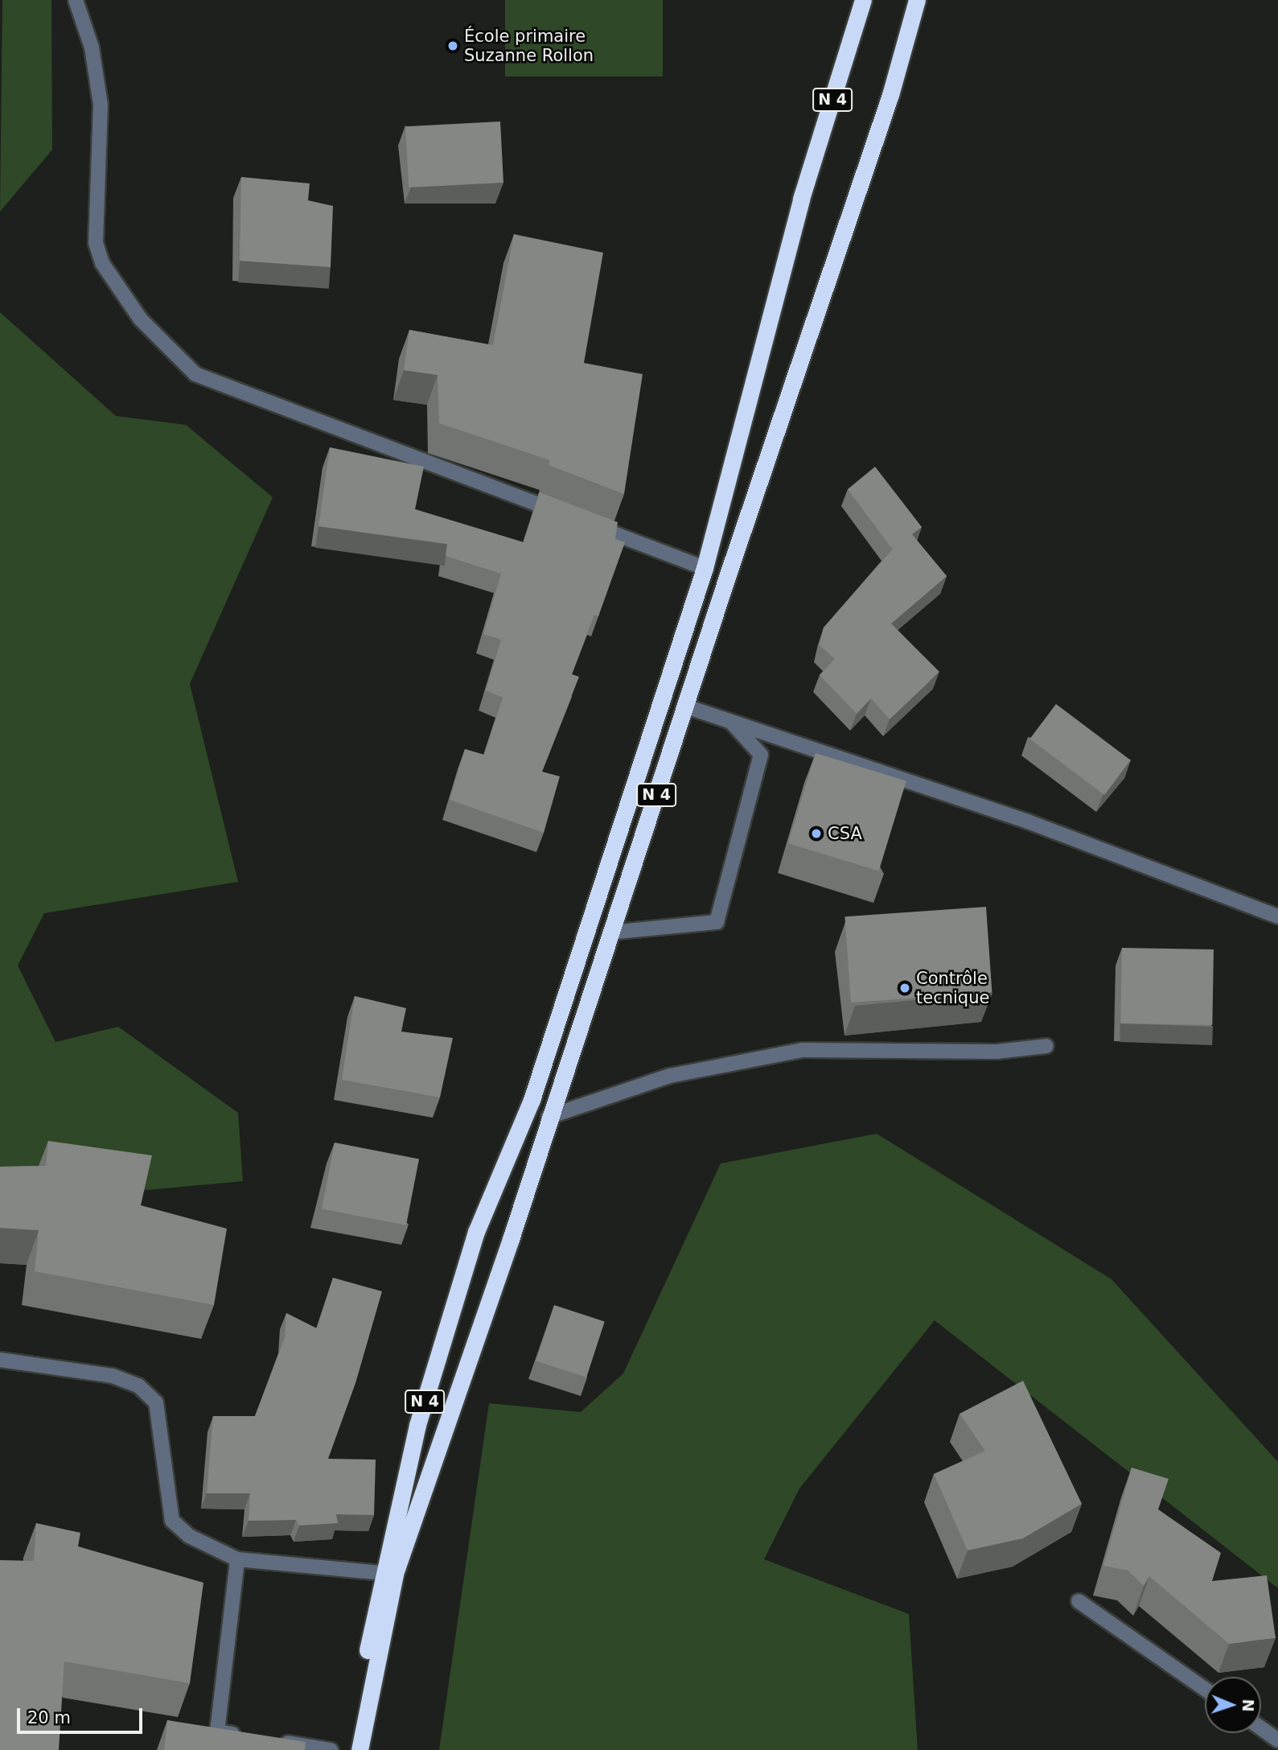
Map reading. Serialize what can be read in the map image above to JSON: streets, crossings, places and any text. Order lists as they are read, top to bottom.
{
  "streets": {
    "highway": ["N 4"]
  },
  "places": ["École primaire Suzanne Rollon", "CSA", "Contrôle tecnique"],
  "scale_bar": "20 m",
  "north": "right"
}
